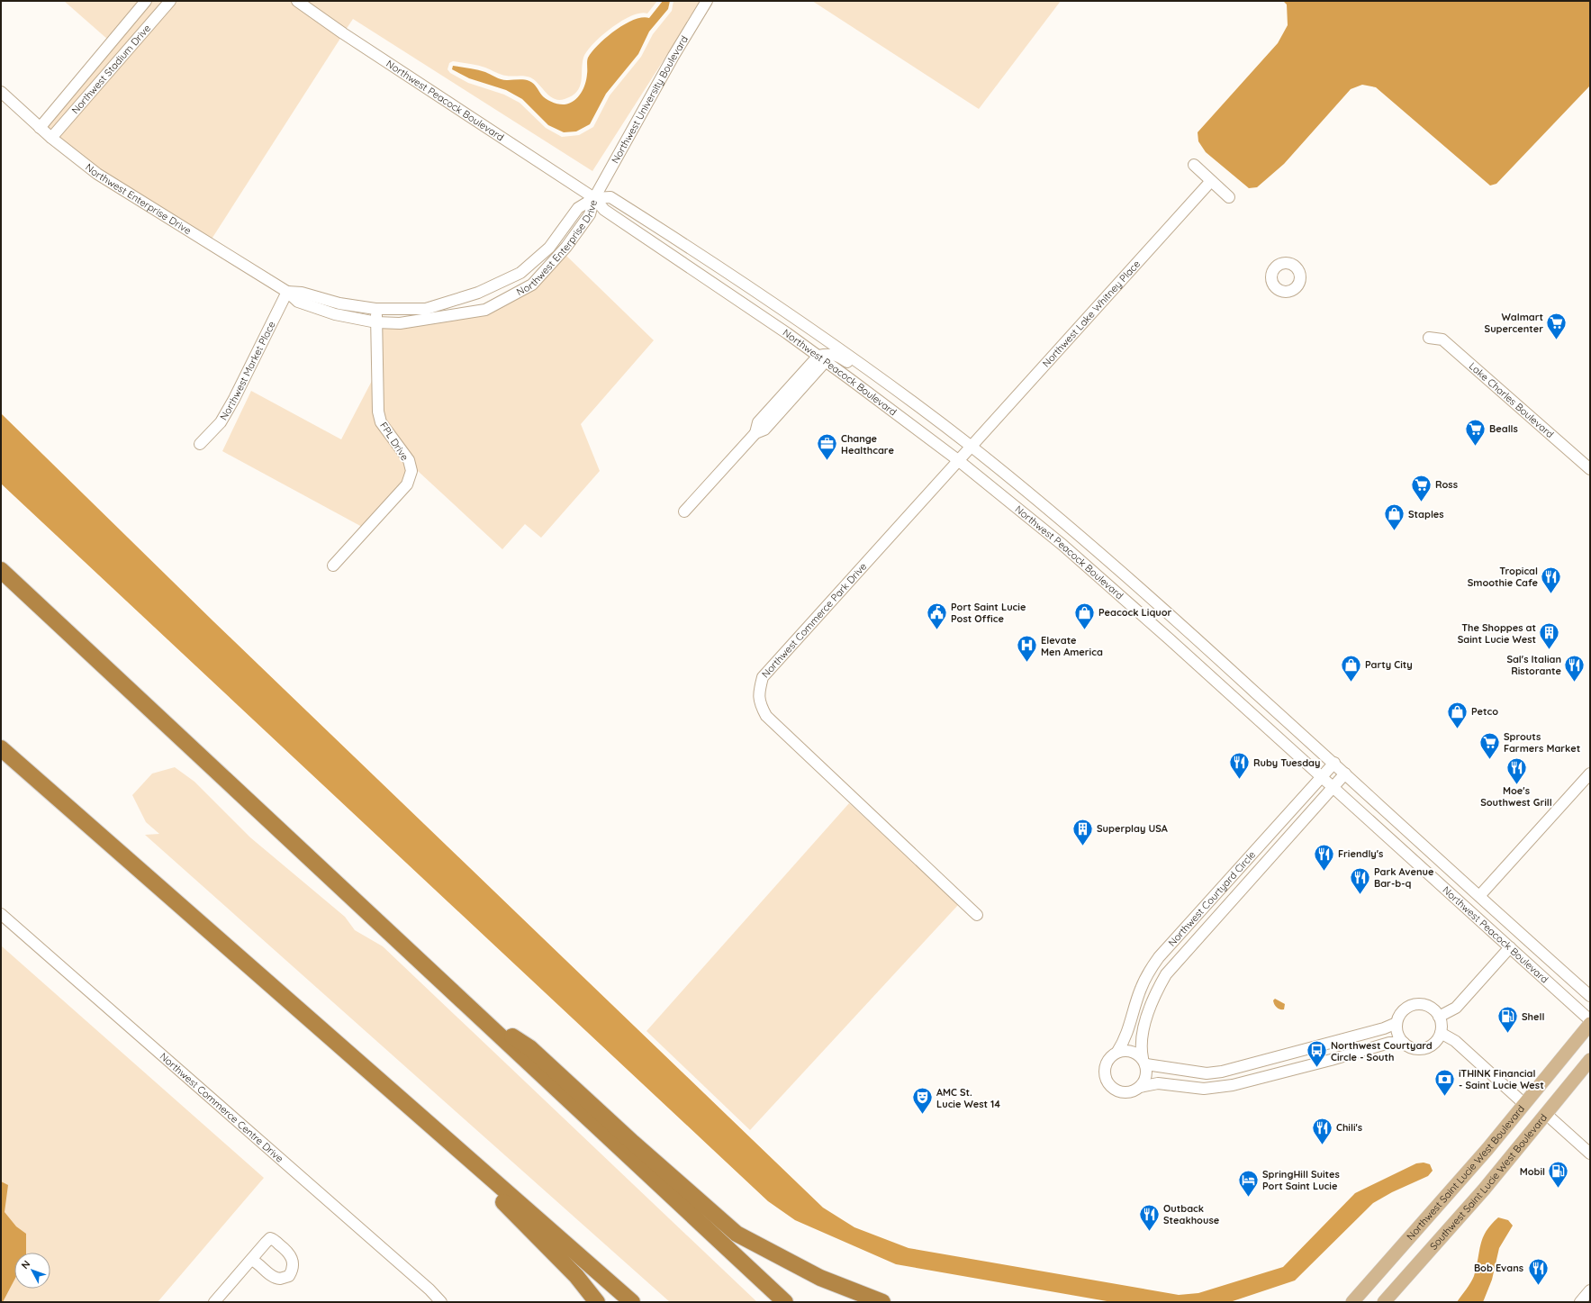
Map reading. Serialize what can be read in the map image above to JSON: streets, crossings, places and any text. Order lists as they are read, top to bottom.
{
  "streets": {
    "main road": ["Northwest Saint Lucie West Boulevard", "Southwest Saint Lucie West Boulevard"],
    "street": [
      "Northwest Stadium Drive",
      "Northwest University Boulevard",
      "Northwest Peacock Boulevard",
      "Northwest Enterprise Drive",
      "Northwest Lake Whitney Place",
      "Northwest Market Place",
      "Lake Charles Boulevard",
      "FPL Drive",
      "Northwest Commerce Park Drive",
      "Northwest Courtyard Circle",
      "Northwest Commerce Centre Drive"
    ]
  },
  "crossings": [
    ["Northwest Stadium Drive", "Northwest Enterprise Drive"],
    ["Northwest University Boulevard", "Northwest Peacock Boulevard"],
    ["Northwest University Boulevard", "Northwest Enterprise Drive"],
    ["Northwest Peacock Boulevard", "Northwest Enterprise Drive"],
    ["Northwest Peacock Boulevard", "Northwest Lake Whitney Place"],
    ["Northwest Peacock Boulevard", "Northwest Commerce Park Drive"],
    ["Northwest Peacock Boulevard", "Northwest Courtyard Circle"],
    ["Northwest Enterprise Drive", "Northwest Market Place"],
    ["Northwest Enterprise Drive", "FPL Drive"],
    ["Northwest Lake Whitney Place", "Northwest Commerce Park Drive"]
  ],
  "places": {
    "supermarket": [
      "Walmart Supercenter",
      "Bealls",
      "Ross",
      "Sprouts Farmers Market"
    ],
    "office": ["Change Healthcare"],
    "shop": [
      "Staples",
      "Peacock Liquor",
      "Party City",
      "Petco"
    ],
    "restaurant": [
      "Tropical Smoothie Cafe",
      "Sal's Italian Ristorante",
      "Ruby Tuesday",
      "Moe's Southwest Grill",
      "Friendly's",
      "Park Avenue Bar-b-q",
      "Chili's",
      "Outback Steakhouse",
      "Bob Evans"
    ],
    "public building": ["Port Saint Lucie Post Office"],
    "building": ["The Shoppes at Saint Lucie West", "Superplay USA"],
    "hospital": ["Elevate Men America"],
    "fuel station": ["Shell", "Mobil"],
    "bus stop": ["Northwest Courtyard Circle - South"],
    "bank": ["iTHINK Financial - Saint Lucie West"],
    "theatre": ["AMC St. Lucie West 14"],
    "hotel": ["SpringHill Suites Port Saint Lucie"]
  },
  "north": "top left"
}
